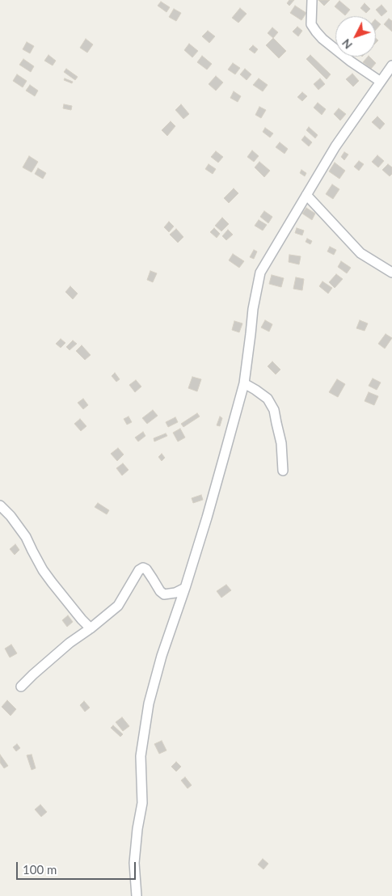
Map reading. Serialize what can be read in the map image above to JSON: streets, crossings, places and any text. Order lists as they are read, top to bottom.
{
  "scale_bar": "100 m",
  "north": "bottom left"
}
